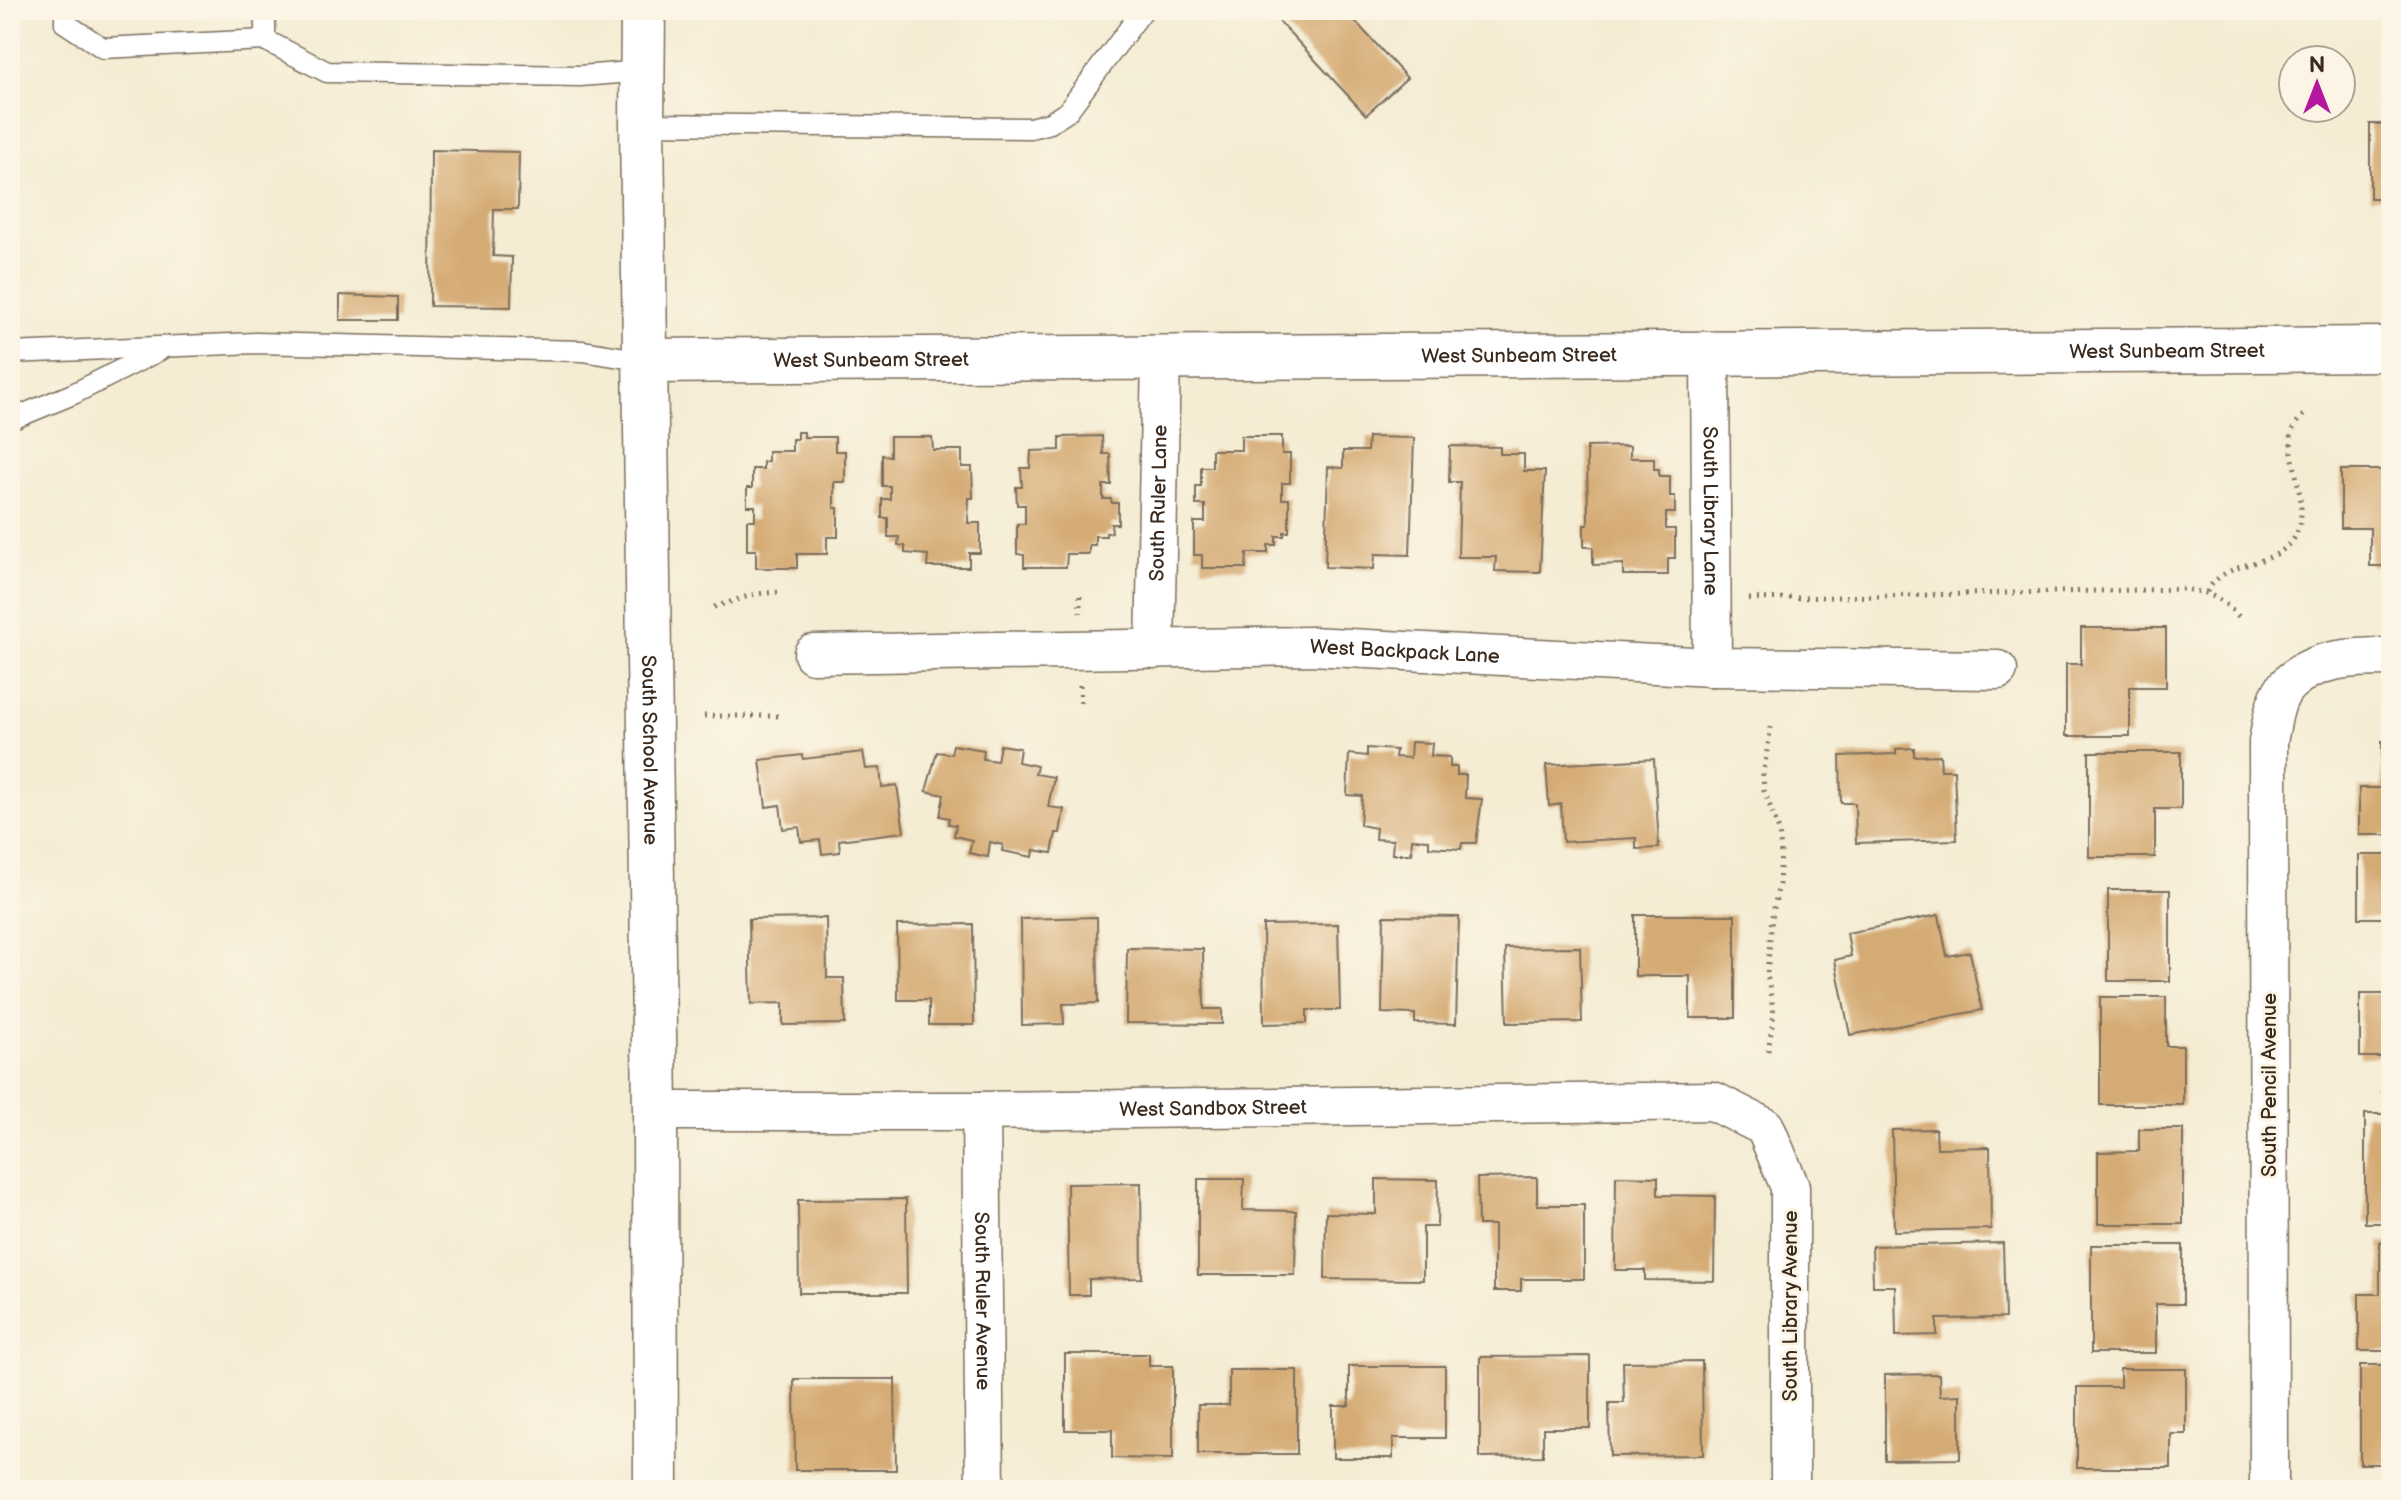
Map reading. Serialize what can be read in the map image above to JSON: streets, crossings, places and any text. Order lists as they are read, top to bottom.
{
  "streets": {
    "street": [
      "West Sunbeam Street",
      "South Ruler Lane",
      "South Library Lane",
      "West Backpack Lane",
      "South School Avenue",
      "South Pencil Avenue",
      "West Sandbox Street",
      "South Ruler Avenue",
      "South Library Avenue"
    ]
  },
  "crossings": [
    ["West Sunbeam Street", "South Ruler Lane"],
    ["West Sunbeam Street", "South Library Lane"],
    ["West Sunbeam Street", "South School Avenue"],
    ["South Ruler Lane", "West Backpack Lane"],
    ["South Library Lane", "West Backpack Lane"],
    ["South School Avenue", "West Sandbox Street"],
    ["West Sandbox Street", "South Ruler Avenue"],
    ["West Sandbox Street", "South Library Avenue"]
  ],
  "north": "top"
}
